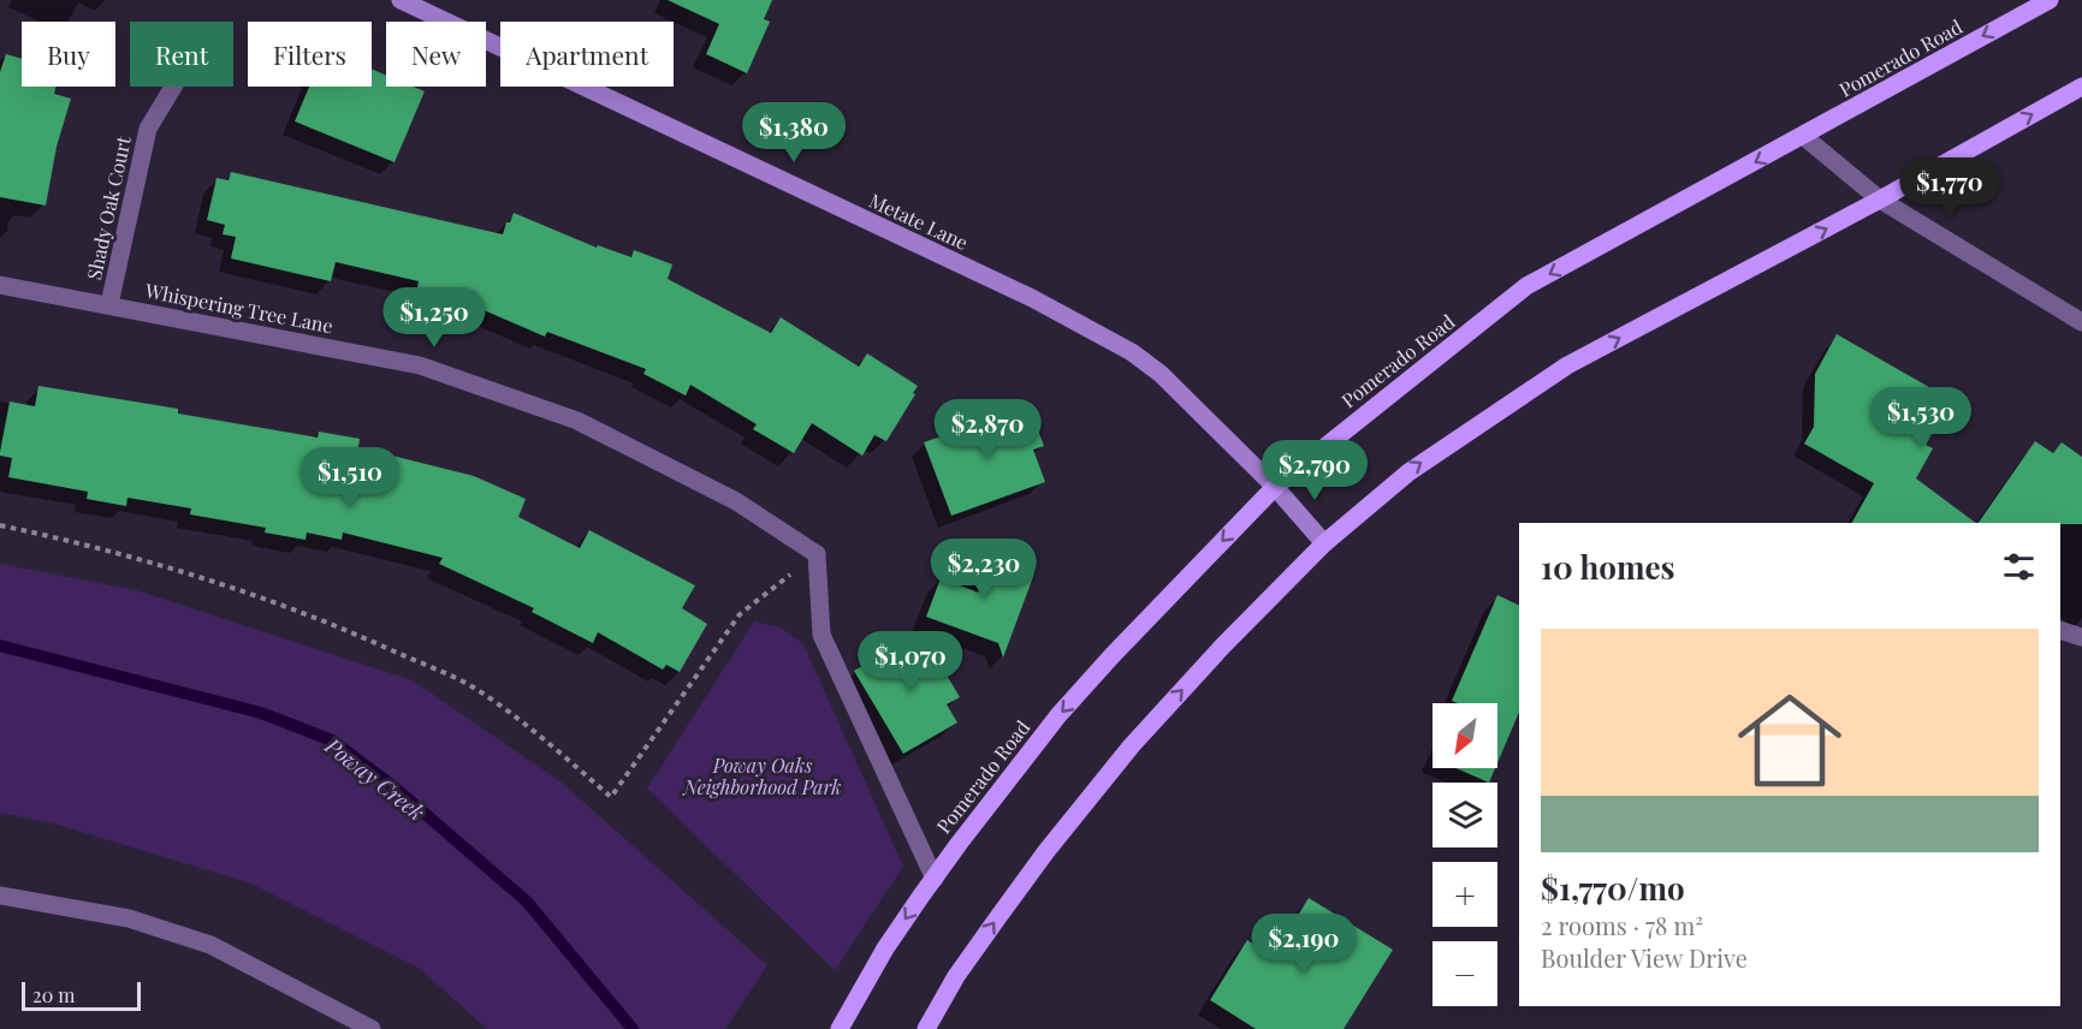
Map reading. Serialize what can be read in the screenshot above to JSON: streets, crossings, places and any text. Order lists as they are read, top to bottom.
{
  "streets": {
    "main road": ["Pomerado Road"],
    "street": ["Shady Oak Court", "Metate Lane", "Whispering Tree Lane"]
  },
  "crossings": [
    ["Pomerado Road", "Metate Lane"],
    ["Shady Oak Court", "Whispering Tree Lane"]
  ],
  "water": ["Poway Creek"],
  "parks": ["Poway Oaks Neighborhood Park"],
  "scale_bar": "20 m",
  "north": "bottom left",
  "page": {
    "chip": [
      "Buy",
      "Rent",
      "Filters",
      "New",
      "Apartment"
    ],
    "price": [
      "$1,380",
      "$1,770",
      "$1,250",
      "$1,530",
      "$2,870",
      "$2,790",
      "$1,510",
      "$2,230",
      "$1,070",
      "$2,190"
    ],
    "heading": "10 homes",
    "list": [
      {
        "name": "$1,770/mo",
        "note": "2 rooms · 78 m² · Boulder View Drive"
      }
    ],
    "map_buttons": ["+", "−"],
    "scale": "20 m"
  }
}
